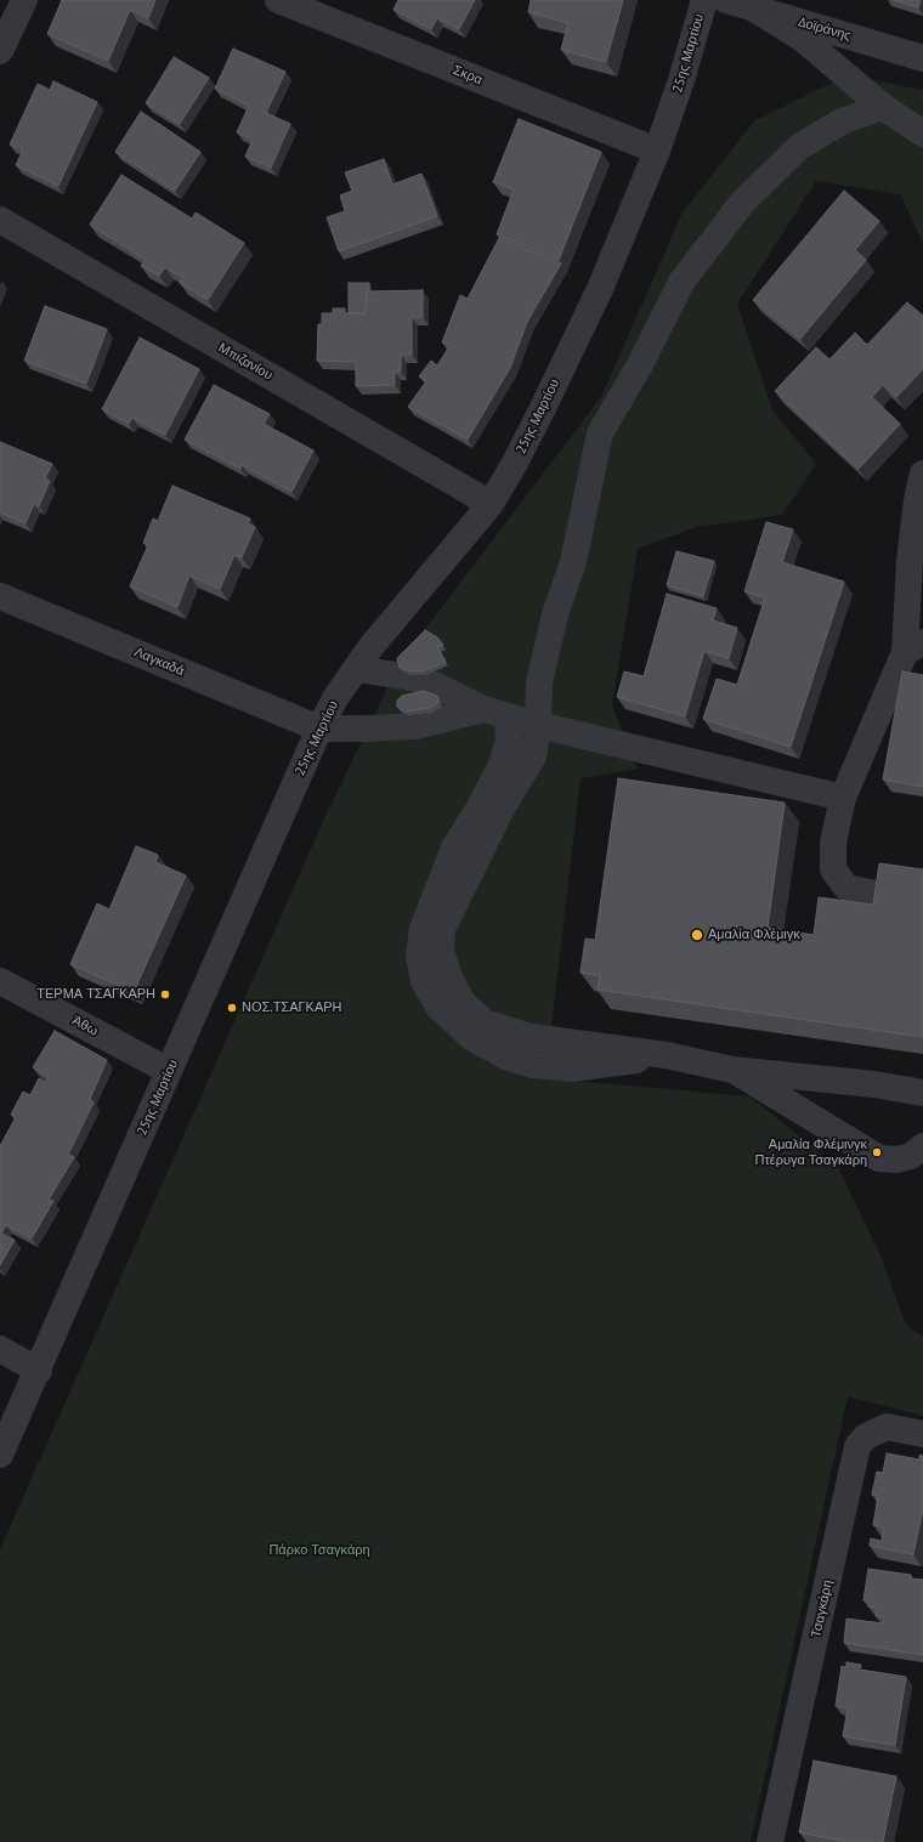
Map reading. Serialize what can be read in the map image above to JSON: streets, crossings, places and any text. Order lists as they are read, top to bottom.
{
  "streets": {
    "street": [
      "Δοϊράνης",
      "25ης Μαρτίου",
      "Σκρα",
      "Μπιζανίου",
      "Λαγκαδά",
      "Άθω",
      "Τσαγκάρη"
    ]
  },
  "crossings": [
    ["25ης Μαρτίου", "Σκρα"],
    ["25ης Μαρτίου", "Μπιζανίου"],
    ["25ης Μαρτίου", "Λαγκαδά"],
    ["25ης Μαρτίου", "Άθω"]
  ],
  "parks": ["Πάρκο Τσαγκάρη"],
  "places": [
    "Αμαλία Φλέμιγκ",
    "ΤΕΡΜΑ ΤΣΑΓΚΑΡΗ",
    "ΝΟΣ.ΤΣΑΓΚΑΡΗ",
    "Αμαλία Φλέμινγκ Πτέρυγα Τσαγκάρη"
  ]
}
